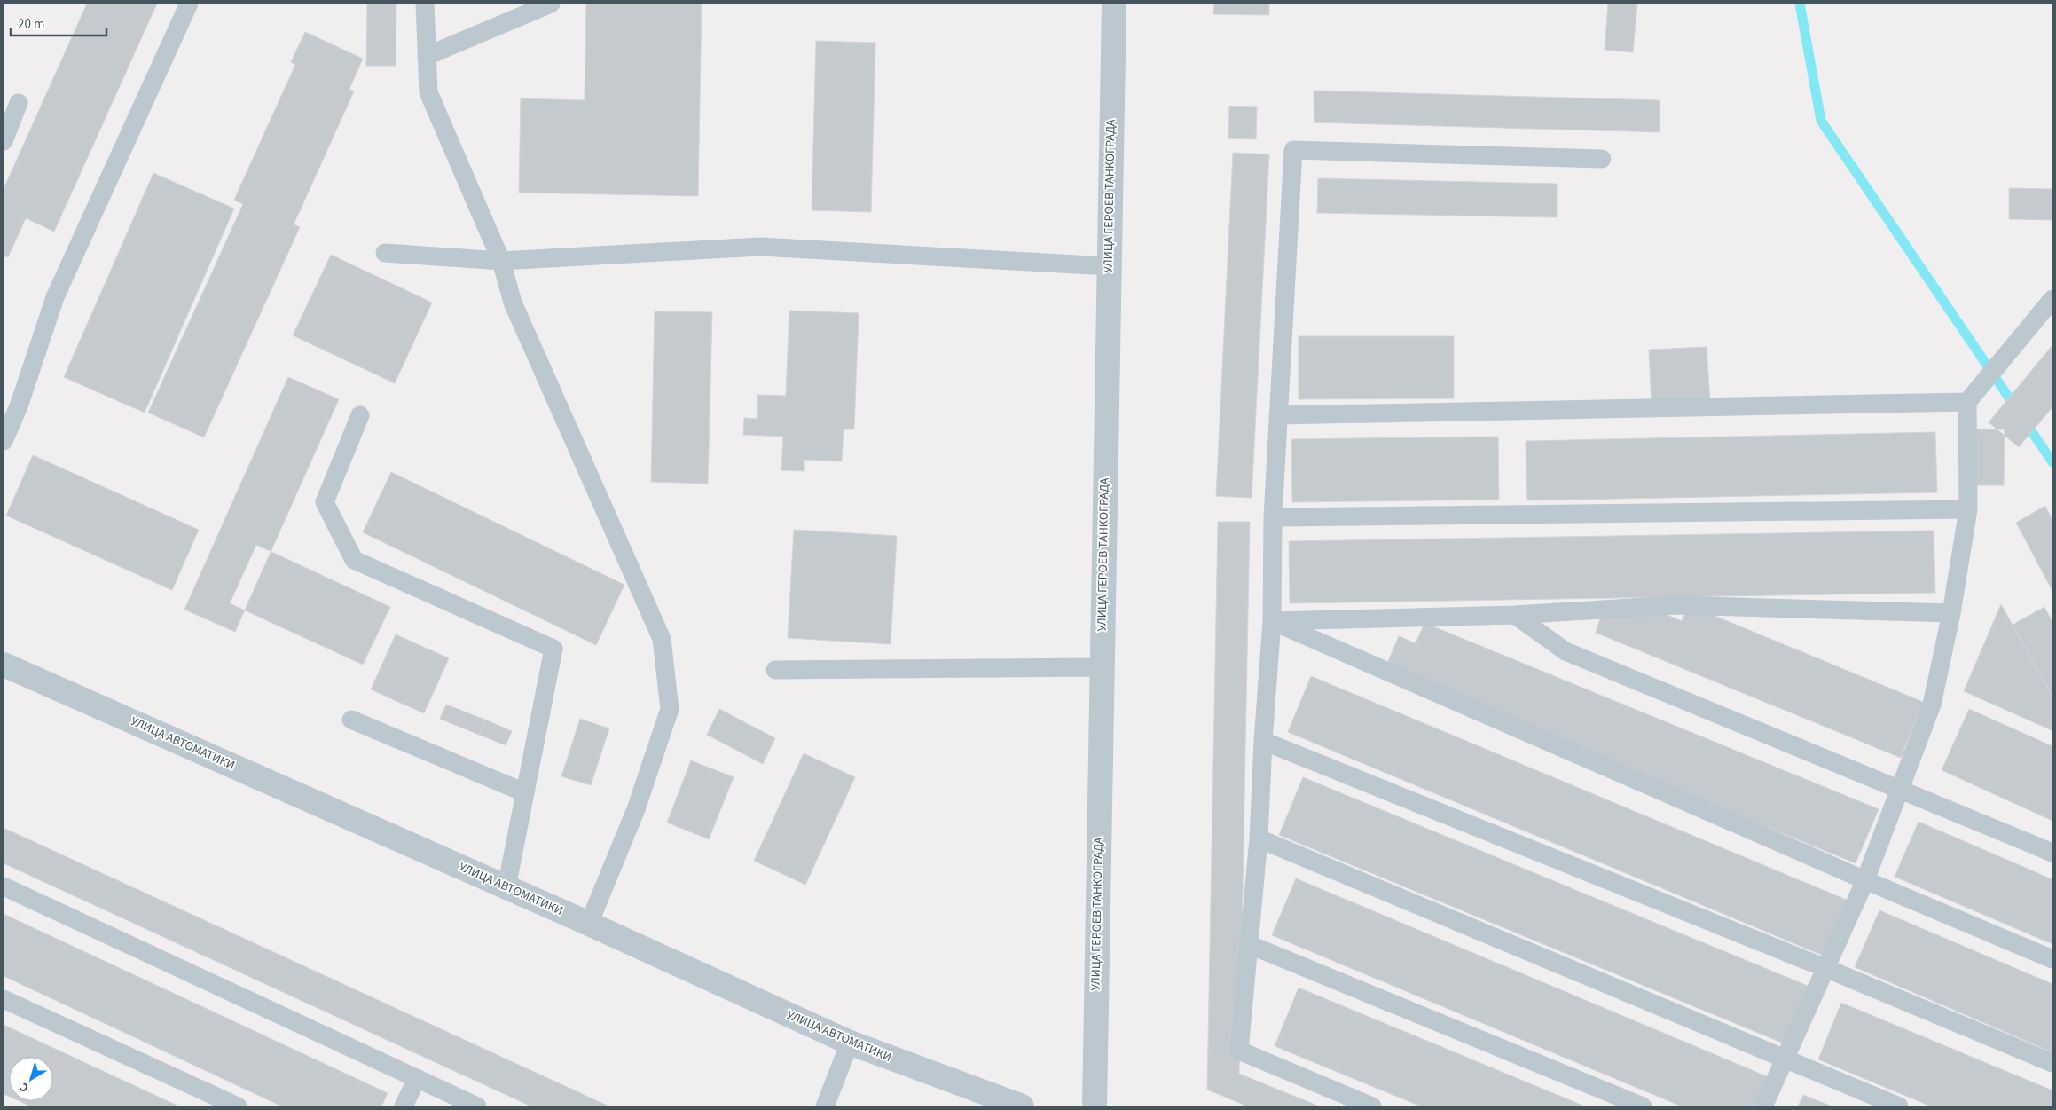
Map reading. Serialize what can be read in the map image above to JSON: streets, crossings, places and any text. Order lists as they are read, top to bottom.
{
  "streets": {
    "street": ["УЛИЦА ГЕРОЕВ ТАНКОГРАДА", "УЛИЦА АВТОМАТИКИ"]
  },
  "scale_bar": "20 m",
  "north": "bottom left"
}
